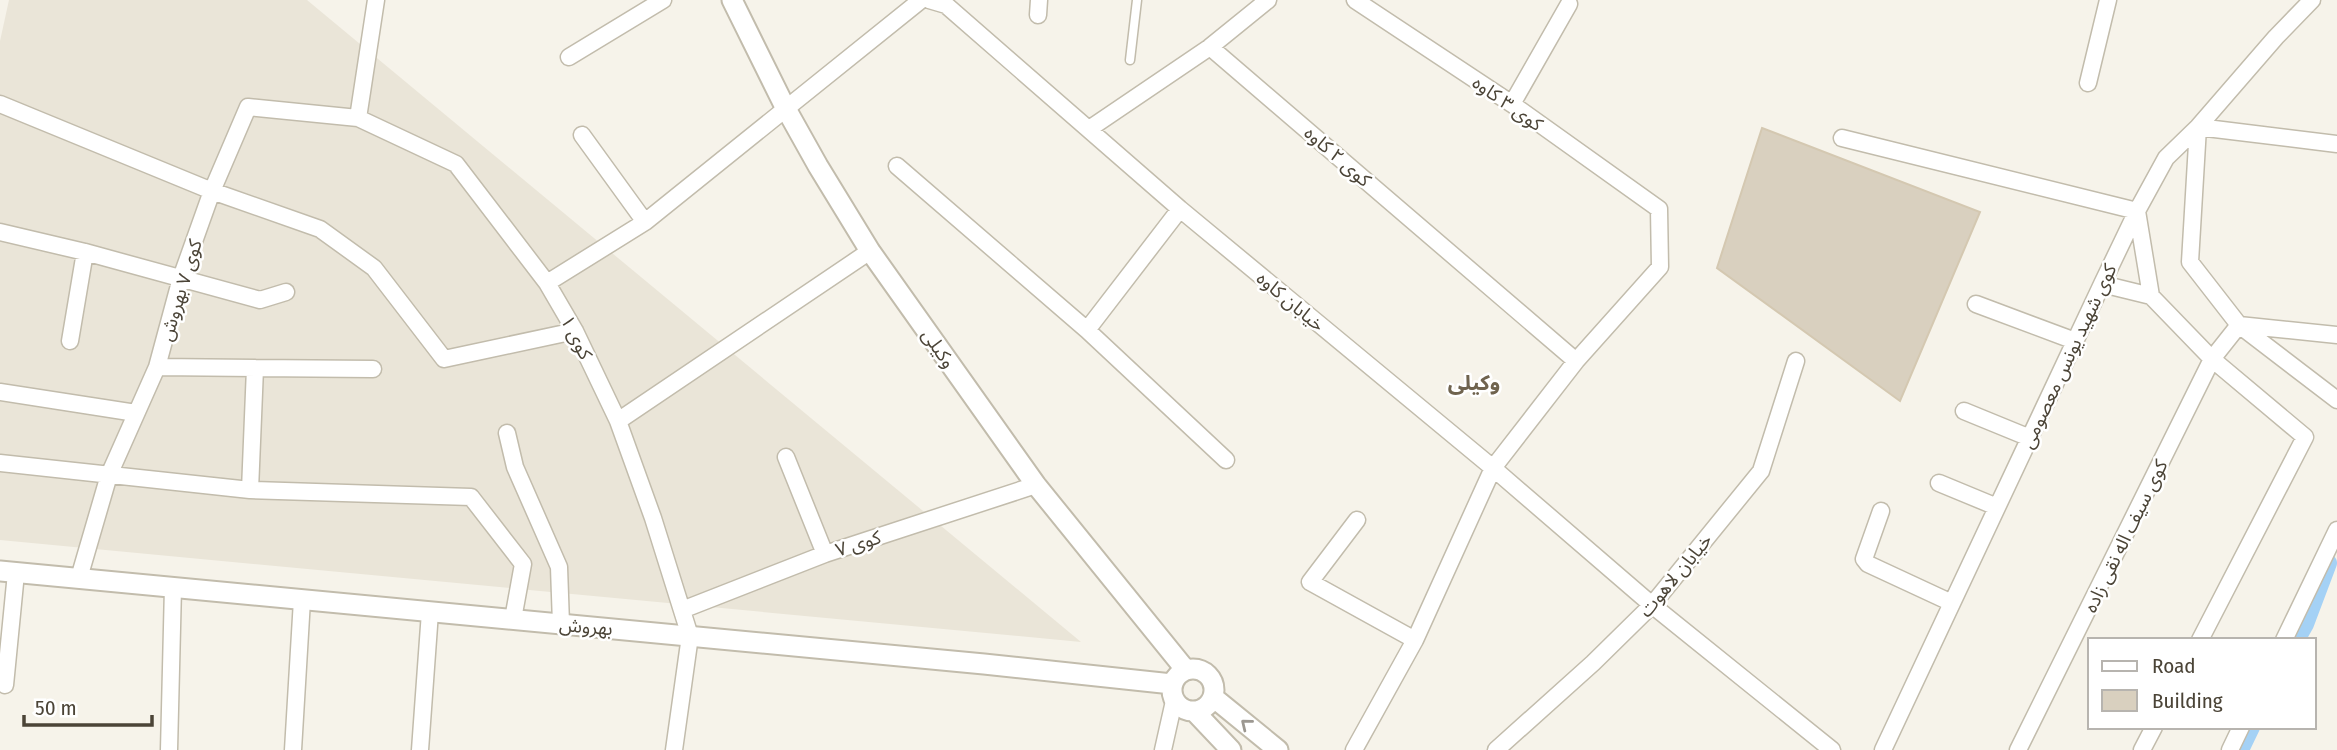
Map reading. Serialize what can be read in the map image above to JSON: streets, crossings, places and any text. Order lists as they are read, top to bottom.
{
  "streets": {
    "street": [
      "کوی ۳ کاوه",
      "کوی ۲ کاوه",
      "کوی ۷ بهروش",
      "خیابان کاوه",
      "کوی ۱",
      "وکیلی",
      "کوی شهید یونس معصومی",
      "کوی سیف اله نقی زاده",
      "کوی ۷",
      "خیابان لاهوت",
      "بهروش"
    ]
  },
  "crossings": [
    ["کوی ۳ کاوه", "کوی ۲ کاوه"],
    ["کوی ۷ بهروش", "کوی ۱"],
    ["کوی ۷ بهروش", "بهروش"],
    ["خیابان کاوه", "خیابان لاهوت"],
    ["کوی ۱", "کوی ۷"],
    ["کوی ۱", "بهروش"],
    ["وکیلی", "کوی ۷"],
    ["وکیلی", "بهروش"]
  ],
  "districts": ["وکیلی"],
  "legend": ["Road", "Building"],
  "scale_bar": "50 m"
}
